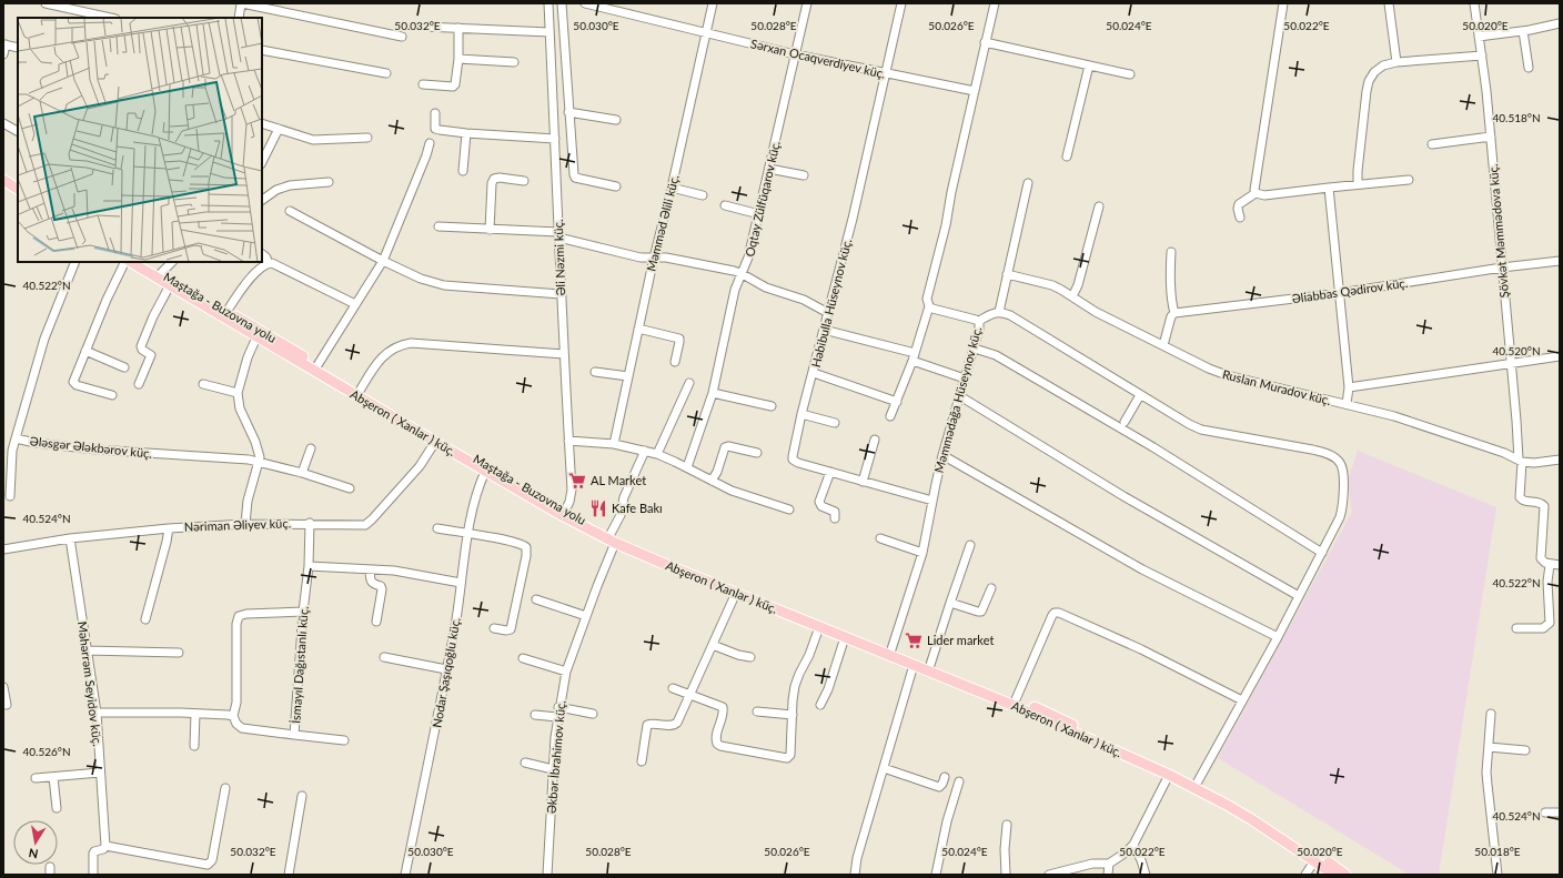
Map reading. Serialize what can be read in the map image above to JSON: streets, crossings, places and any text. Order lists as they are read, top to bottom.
{
  "streets": {
    "main road": ["Maştağa - Buzovna yolu", "Abşeron ( Xanlar ) küç."],
    "street": [
      "Sərxan Ocaqverdiyev küç.",
      "Oqtay Zülfüqarov küç.",
      "Məmməd Əlili küç.",
      "Şövkət Məmmədova küç.",
      "Əli Nəzmi küç.",
      "Əliabbas Qədirov küç.",
      "Həbibulla Hüseynov küç.",
      "Ruslan Muradov küç.",
      "Məmmədağa Hüseynov küç.",
      "Ələsgər Ələkbərov küç.",
      "Nəriman Əliyev küç.",
      "İsmayıl Dağıstanlı küç.",
      "Nodar Şaşıqoğlu küç.",
      "Məhərrəm Seyidov küç.",
      "Əkbər İbrahimov küç."
    ]
  },
  "crossings": [
    ["Sərxan Ocaqverdiyev küç.", "Oqtay Zülfüqarov küç."],
    ["Sərxan Ocaqverdiyev küç.", "Məmməd Əlili küç."],
    ["Sərxan Ocaqverdiyev küç.", "Həbibulla Hüseynov küç."],
    ["Şövkət Məmmədova küç.", "Əliabbas Qədirov küç."],
    ["Şövkət Məmmədova küç.", "Ruslan Muradov küç."],
    ["Əli Nəzmi küç.", "Maştağa - Buzovna yolu"],
    ["Əli Nəzmi küç.", "Abşeron ( Xanlar ) küç."],
    ["Həbibulla Hüseynov küç.", "Məmmədağa Hüseynov küç."],
    ["Maştağa - Buzovna yolu", "Məmmədağa Hüseynov küç."],
    ["Maştağa - Buzovna yolu", "Abşeron ( Xanlar ) küç."],
    ["Maştağa - Buzovna yolu", "Əkbər İbrahimov küç."],
    ["Abşeron ( Xanlar ) küç.", "Nəriman Əliyev küç."],
    ["Abşeron ( Xanlar ) küç.", "Nodar Şaşıqoğlu küç."],
    ["Abşeron ( Xanlar ) küç.", "Əkbər İbrahimov küç."],
    ["Nəriman Əliyev küç.", "İsmayıl Dağıstanlı küç."],
    ["Nəriman Əliyev küç.", "Məhərrəm Seyidov küç."]
  ],
  "places": {
    "supermarket": ["AL Market", "Lider market"],
    "restaurant": ["Kafe Bakı"]
  },
  "north": "bottom",
  "coordinates": [
    "50.032°E",
    "50.030°E",
    "50.028°E",
    "50.026°E",
    "50.024°E",
    "50.022°E",
    "50.020°E",
    "40.518°N",
    "40.522°N",
    "40.520°N",
    "40.524°N",
    "40.526°N",
    "50.018°E"
  ]
}
